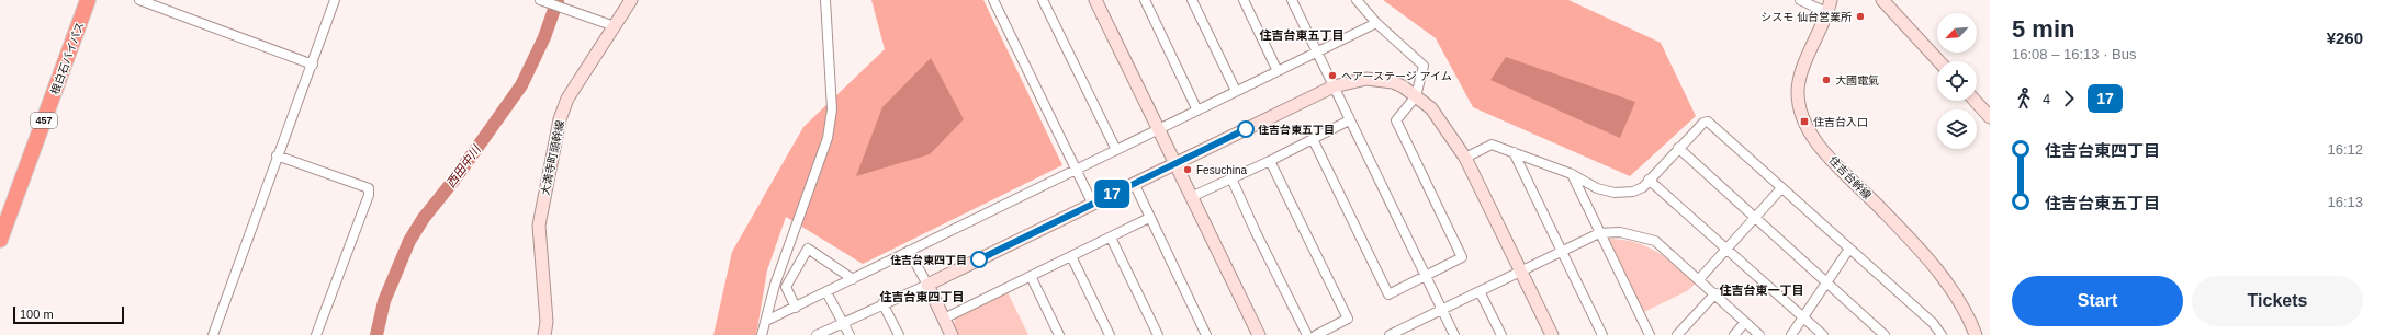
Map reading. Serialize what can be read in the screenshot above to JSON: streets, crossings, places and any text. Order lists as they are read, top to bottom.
{
  "streets": {
    "highway": ["根白石バイパス", "457"],
    "street": ["大満寺町頭幹線", "住吉台幹線"]
  },
  "districts": ["住吉台東五丁目", "住吉台東一丁目", "住吉台東四丁目"],
  "water": ["西田中川"],
  "places": {
    "other": [
      "シスモ 仙台営業所",
      "ヘアーステージ アイム",
      "大國電氣",
      "住吉台東五丁目",
      "Fesuchina",
      "住吉台東四丁目"
    ],
    "transit": ["住吉台入口"]
  },
  "lines": ["bus line 17"],
  "scale_bar": "100 m",
  "north": "bottom left",
  "page": {
    "on_map": "17",
    "heading": ["5 min", "16:08 – 16:13 · Bus", "¥260"],
    "legs": ["4", "17"],
    "list": [
      {
        "name": "住吉台東四丁目",
        "value": "16:12"
      },
      {
        "name": "住吉台東五丁目",
        "value": "16:13"
      }
    ],
    "buttons": ["Start", "Tickets"],
    "scale": "100 m"
  }
}
